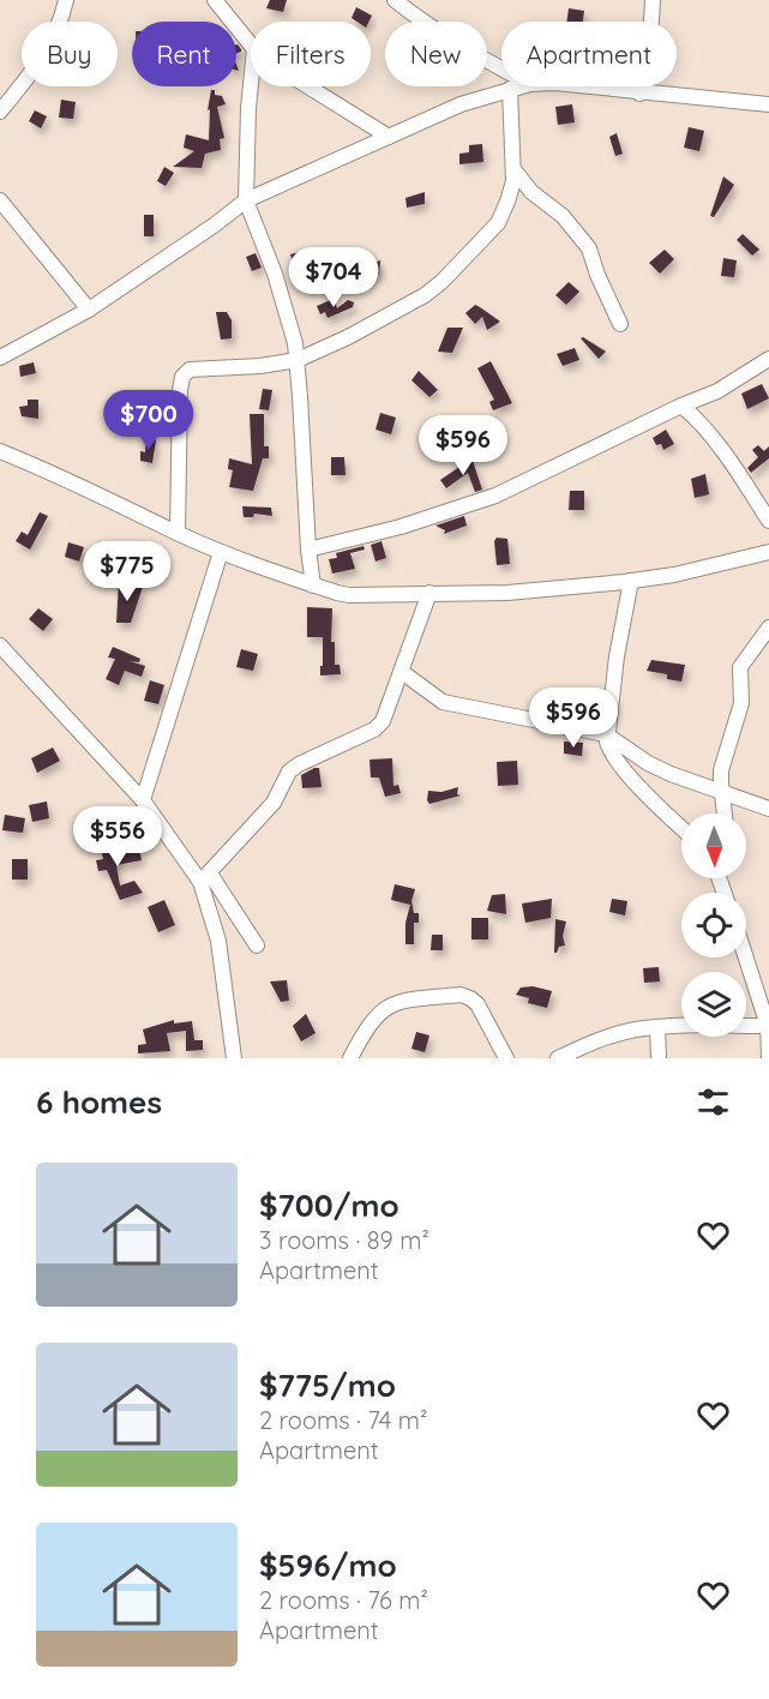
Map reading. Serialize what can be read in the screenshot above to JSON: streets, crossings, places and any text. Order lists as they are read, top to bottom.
{
  "north": "bottom",
  "page": {
    "chip": [
      "Buy",
      "Rent",
      "Filters",
      "New",
      "Apartment"
    ],
    "price": [
      "$704",
      "$700",
      "$596",
      "$775",
      "$596",
      "$556"
    ],
    "heading": "6 homes",
    "list": [
      {
        "name": "$700/mo",
        "note": "3 rooms · 89 m² · Apartment"
      },
      {
        "name": "$775/mo",
        "note": "2 rooms · 74 m² · Apartment"
      },
      {
        "name": "$596/mo",
        "note": "2 rooms · 76 m² · Apartment"
      }
    ]
  }
}
